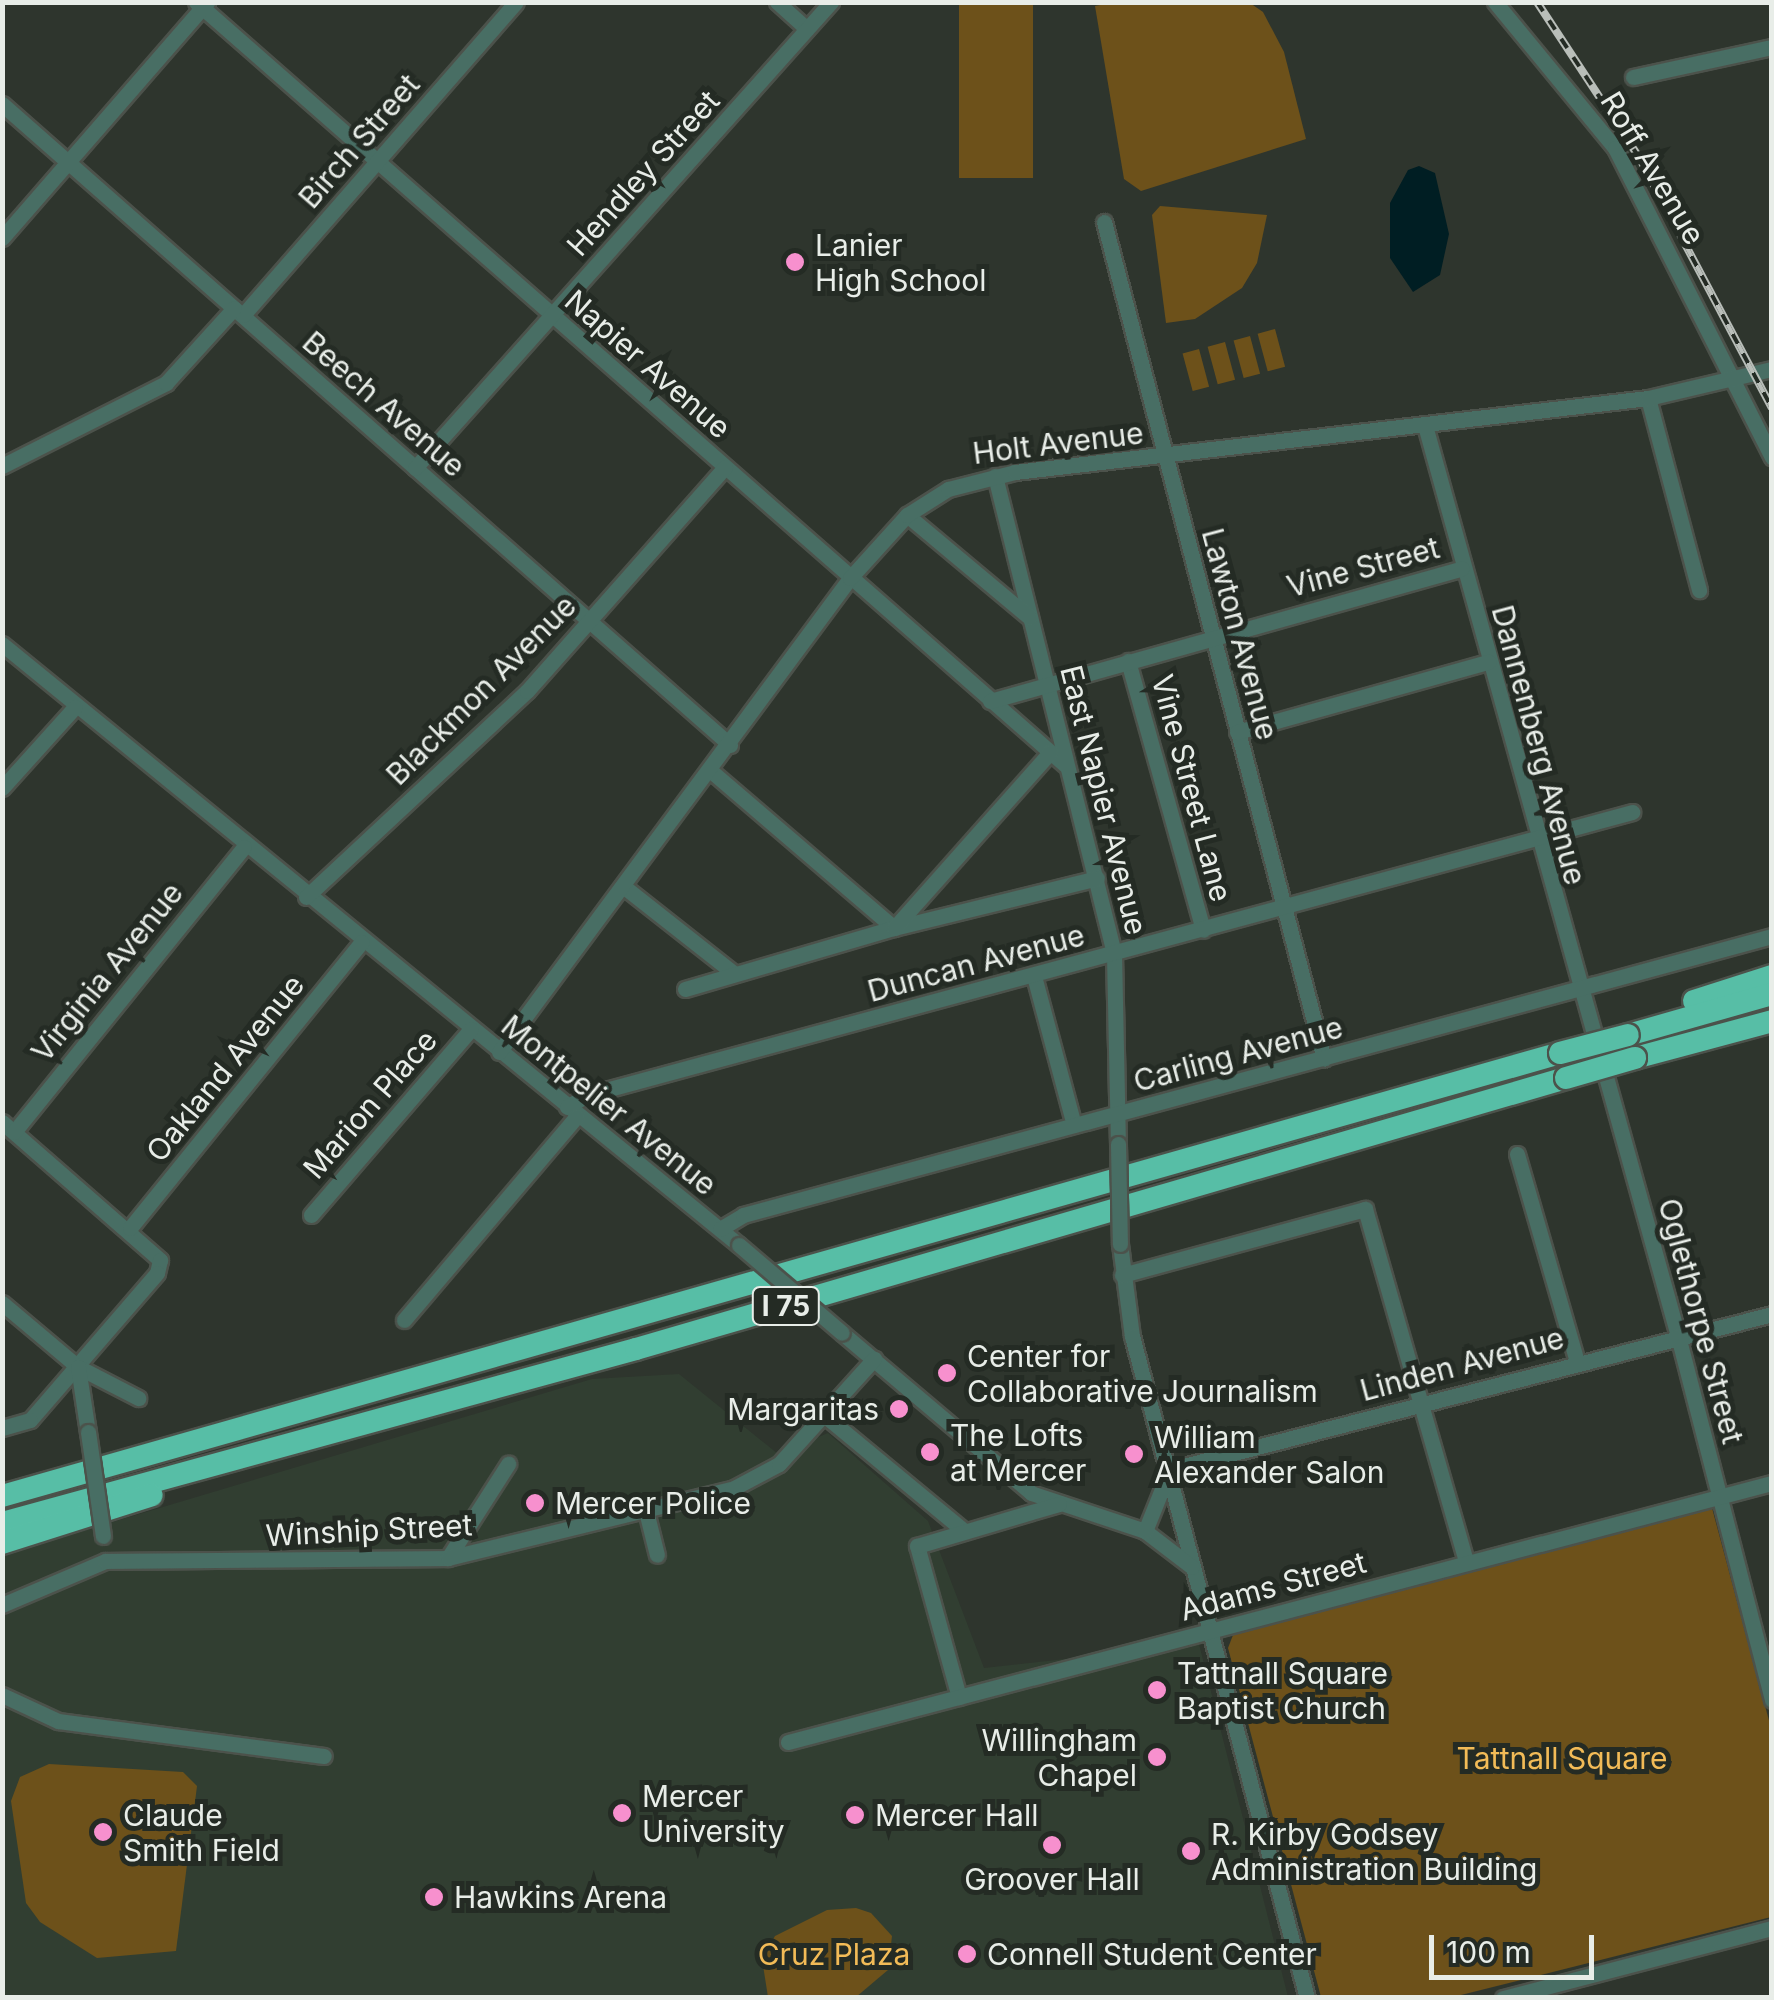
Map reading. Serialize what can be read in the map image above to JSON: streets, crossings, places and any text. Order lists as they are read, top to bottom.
{
  "streets": {
    "highway": ["I 75"],
    "street": [
      "Birch Street",
      "Roff Avenue",
      "Hendley Street",
      "Napier Avenue",
      "Beech Avenue",
      "Holt Avenue",
      "Vine Street",
      "Lawton Avenue",
      "Blackmon Avenue",
      "Dannenberg Avenue",
      "Vine Street Lane",
      "East Napier Avenue",
      "Duncan Avenue",
      "Virginia Avenue",
      "Carling Avenue",
      "Oakland Avenue",
      "Marion Place",
      "Montpelier Avenue",
      "Oglethorpe Street",
      "Linden Avenue",
      "Winship Street",
      "Adams Street"
    ]
  },
  "crossings": [
    ["Birch Street", "Napier Avenue"],
    ["Birch Street", "Beech Avenue"],
    ["Roff Avenue", "Holt Avenue"],
    ["Hendley Street", "Napier Avenue"],
    ["Hendley Street", "Beech Avenue"],
    ["Napier Avenue", "Holt Avenue"],
    ["Napier Avenue", "Vine Street"],
    ["Napier Avenue", "Blackmon Avenue"],
    ["Napier Avenue", "East Napier Avenue"],
    ["Beech Avenue", "Holt Avenue"],
    ["Beech Avenue", "Blackmon Avenue"],
    ["Holt Avenue", "Lawton Avenue"],
    ["Holt Avenue", "Dannenberg Avenue"],
    ["Holt Avenue", "East Napier Avenue"],
    ["Holt Avenue", "Montpelier Avenue"],
    ["Vine Street", "Lawton Avenue"],
    ["Vine Street", "Dannenberg Avenue"],
    ["Vine Street", "Vine Street Lane"],
    ["Vine Street", "East Napier Avenue"],
    ["Lawton Avenue", "Duncan Avenue"],
    ["Lawton Avenue", "Carling Avenue"],
    ["Blackmon Avenue", "Montpelier Avenue"],
    ["Dannenberg Avenue", "Duncan Avenue"],
    ["Dannenberg Avenue", "Carling Avenue"],
    ["Dannenberg Avenue", "Oglethorpe Street"],
    ["Vine Street Lane", "Duncan Avenue"],
    ["East Napier Avenue", "Duncan Avenue"],
    ["East Napier Avenue", "Carling Avenue"],
    ["East Napier Avenue", "Montpelier Avenue"],
    ["East Napier Avenue", "Linden Avenue"],
    ["East Napier Avenue", "Adams Street"],
    ["Duncan Avenue", "Montpelier Avenue"],
    ["Virginia Avenue", "Montpelier Avenue"],
    ["Carling Avenue", "Montpelier Avenue"],
    ["Oakland Avenue", "Montpelier Avenue"],
    ["Marion Place", "Montpelier Avenue"],
    ["Montpelier Avenue", "Winship Street"],
    ["Oglethorpe Street", "Linden Avenue"],
    ["Oglethorpe Street", "Adams Street"]
  ],
  "parks": ["Tattnall Square", "Cruz Plaza"],
  "places": [
    "Lanier High School",
    "Center for Collaborative Journalism",
    "Margaritas",
    "The Lofts at Mercer",
    "William Alexander Salon",
    "Mercer Police",
    "Tattnall Square Baptist Church",
    "Willingham Chapel",
    "Mercer University",
    "Mercer Hall",
    "Claude Smith Field",
    "Groover Hall",
    "R. Kirby Godsey Administration Building",
    "Hawkins Arena",
    "Connell Student Center"
  ],
  "scale_bar": "100 m"
}
